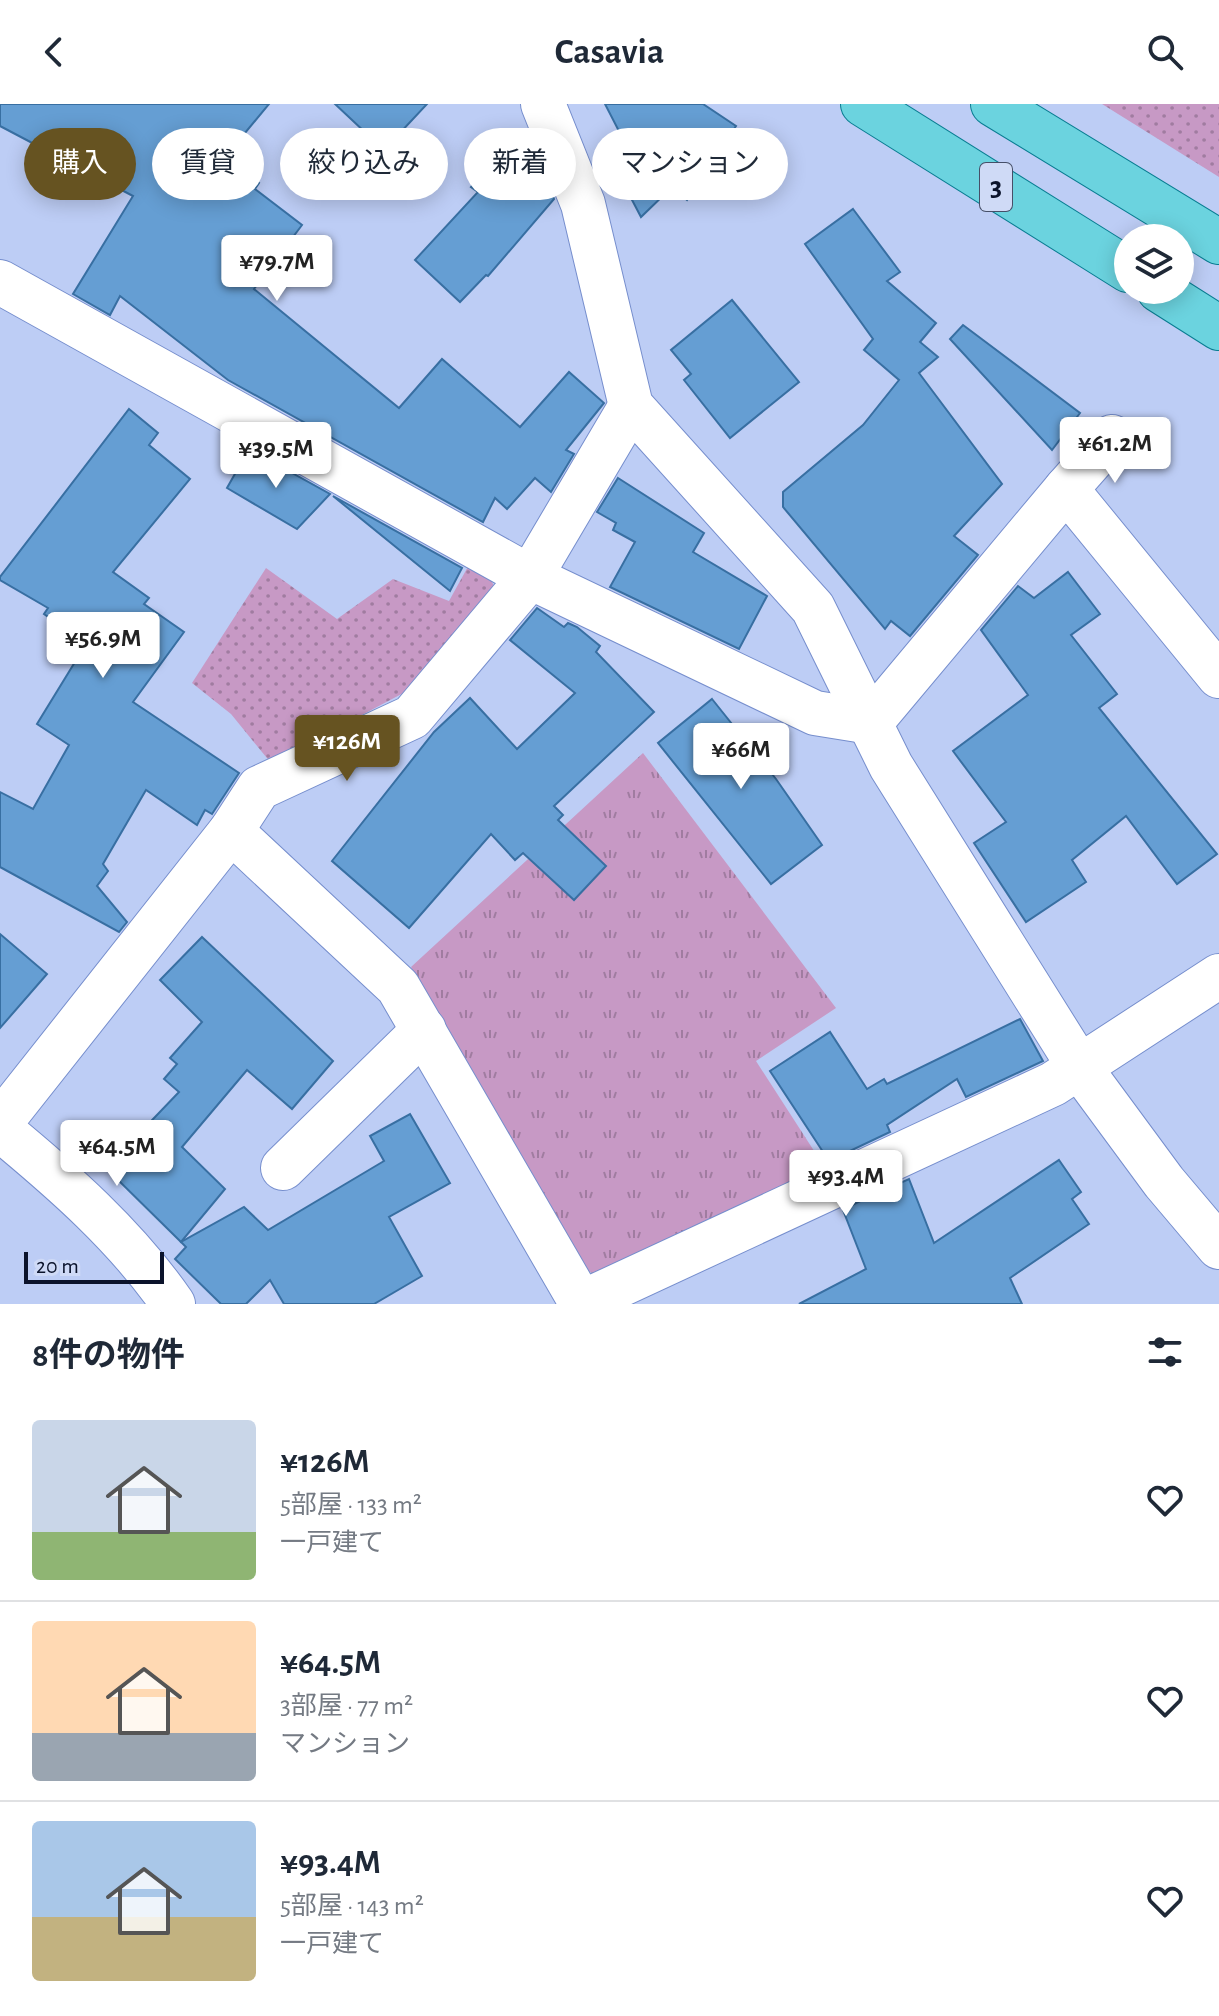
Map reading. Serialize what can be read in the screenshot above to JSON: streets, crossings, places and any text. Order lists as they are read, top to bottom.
{
  "streets": {
    "main road": ["3"]
  },
  "scale_bar": "20 m",
  "page": {
    "header": "Casavia",
    "chip": [
      "購入",
      "賃貸",
      "絞り込み",
      "新着",
      "マンション"
    ],
    "price": [
      "¥79.7M",
      "¥61.2M",
      "¥39.5M",
      "¥56.9M",
      "¥126M",
      "¥66M",
      "¥64.5M",
      "¥93.4M"
    ],
    "scale": "20 m",
    "heading": "8件の物件",
    "list": [
      {
        "name": "¥126M",
        "note": "5部屋 · 133 m² · 一戸建て"
      },
      {
        "name": "¥64.5M",
        "note": "3部屋 · 77 m² · マンション"
      },
      {
        "name": "¥93.4M",
        "note": "5部屋 · 143 m² · 一戸建て"
      }
    ]
  }
}
